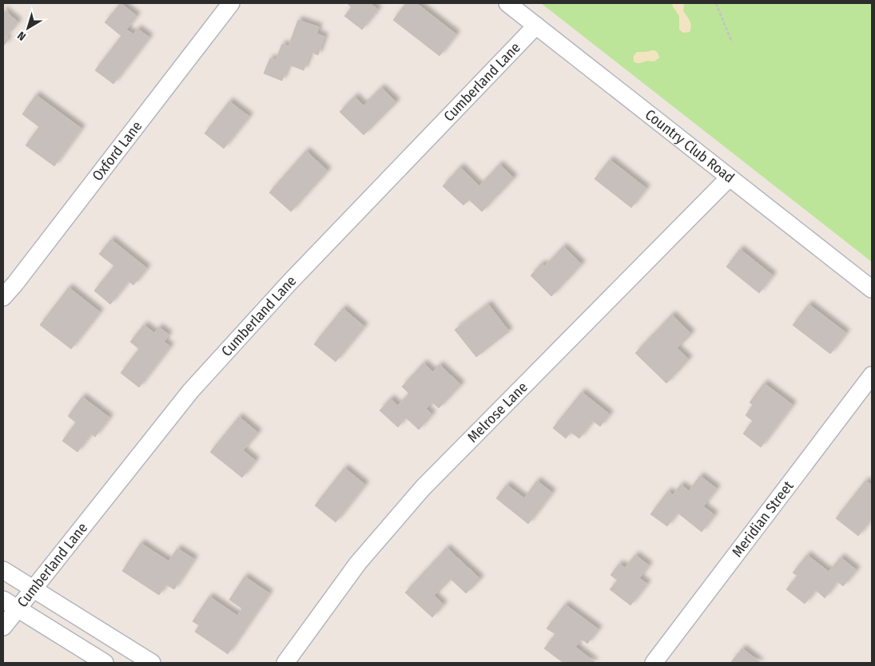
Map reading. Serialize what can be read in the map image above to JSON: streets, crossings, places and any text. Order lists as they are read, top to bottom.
{
  "streets": {
    "street": [
      "Cumberland Lane",
      "Country Club Road",
      "Oxford Lane",
      "Melrose Lane",
      "Meridian Street"
    ]
  },
  "crossings": [
    ["Cumberland Lane", "Country Club Road"],
    ["Country Club Road", "Melrose Lane"]
  ],
  "north": "bottom left"
}
